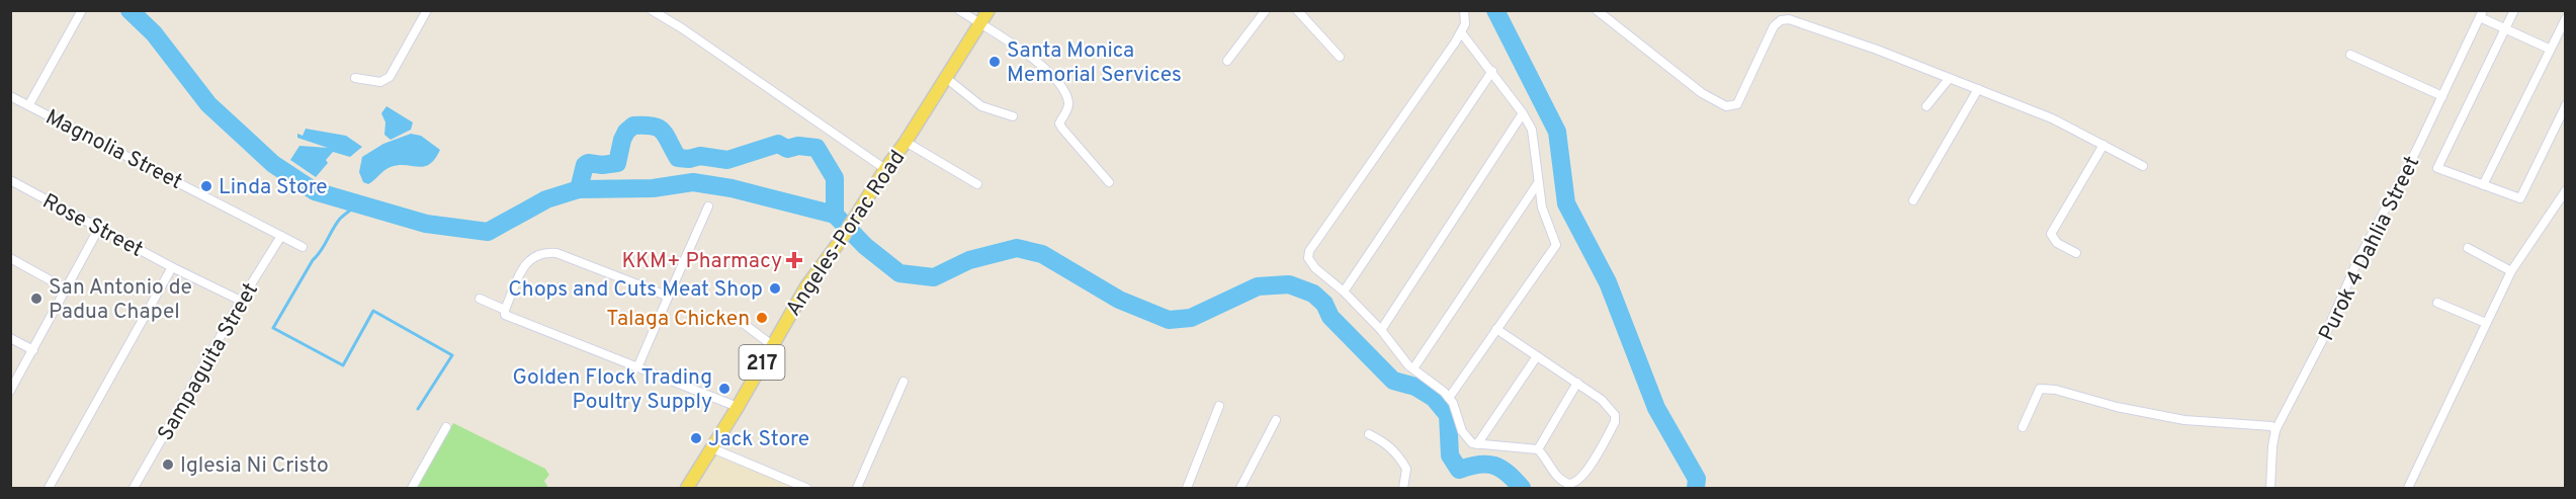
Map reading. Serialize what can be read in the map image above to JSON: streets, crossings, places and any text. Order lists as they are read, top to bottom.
{
  "streets": {
    "main road": ["Angeles-Porac Road", "217"],
    "street": [
      "Magnolia Street",
      "Rose Street",
      "Purok 4 Dahlia Street",
      "Sampaguita Street"
    ]
  },
  "crossings": [
    ["Magnolia Street", "Sampaguita Street"],
    ["Rose Street", "Sampaguita Street"]
  ],
  "places": {
    "other": [
      "Santa Monica Memorial Services",
      "Linda Store",
      "Chops and Cuts Meat Shop",
      "San Antonio de Padua Chapel",
      "Talaga Chicken",
      "Golden Flock Trading Poultry Supply",
      "Jack Store",
      "Iglesia Ni Cristo"
    ],
    "health": ["KKM+ Pharmacy"]
  }
}
